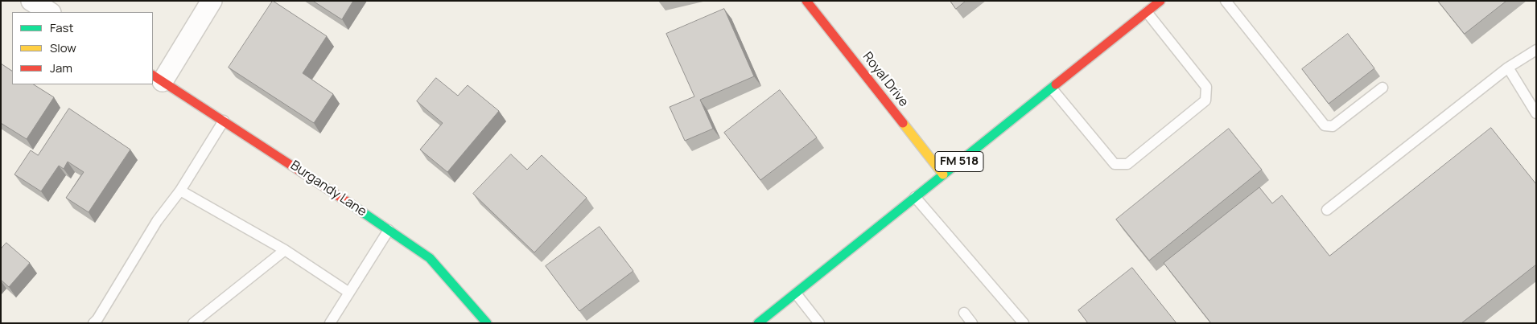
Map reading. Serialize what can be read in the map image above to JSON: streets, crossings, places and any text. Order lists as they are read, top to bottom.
{
  "streets": {
    "street": ["Royal Drive", "FM 518", "Burgandy Lane"]
  },
  "crossings": [
    ["Royal Drive", "FM 518"]
  ],
  "legend": ["Fast", "Slow", "Jam"]
}
